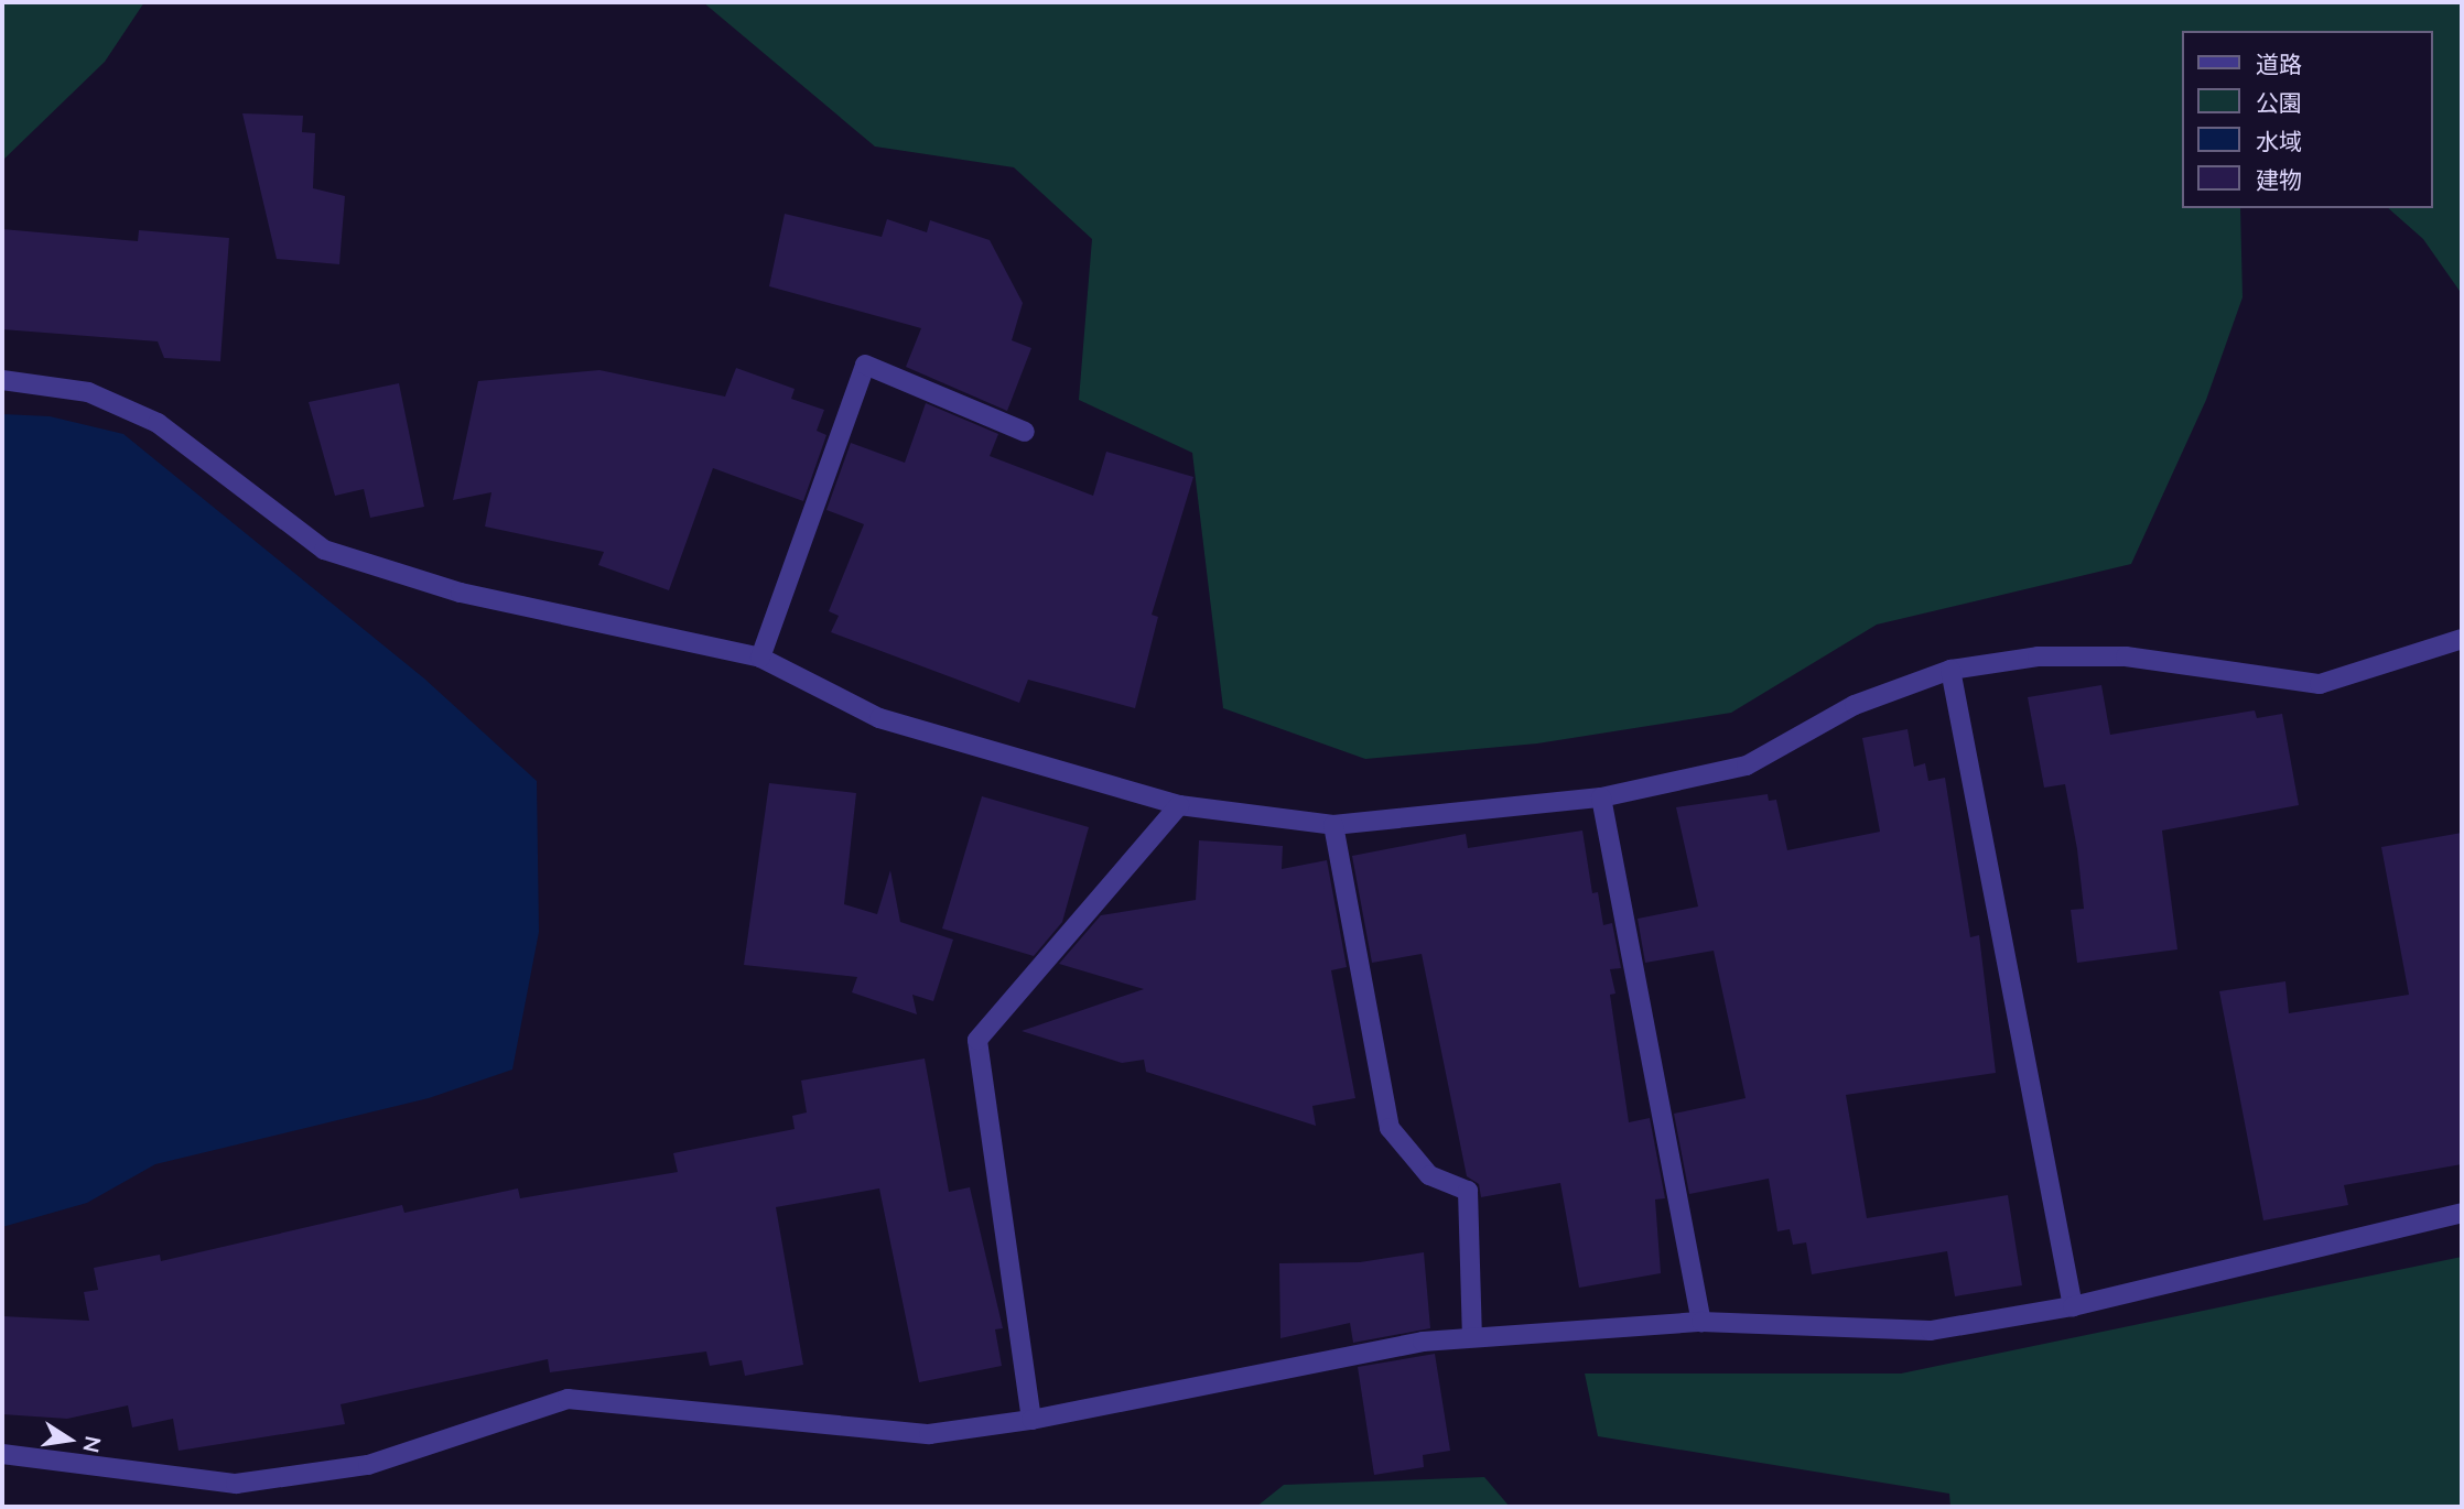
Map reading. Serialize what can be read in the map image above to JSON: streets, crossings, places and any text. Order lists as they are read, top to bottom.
{
  "legend": [
    "道路",
    "公園",
    "水域",
    "建物"
  ],
  "north": "right"
}
